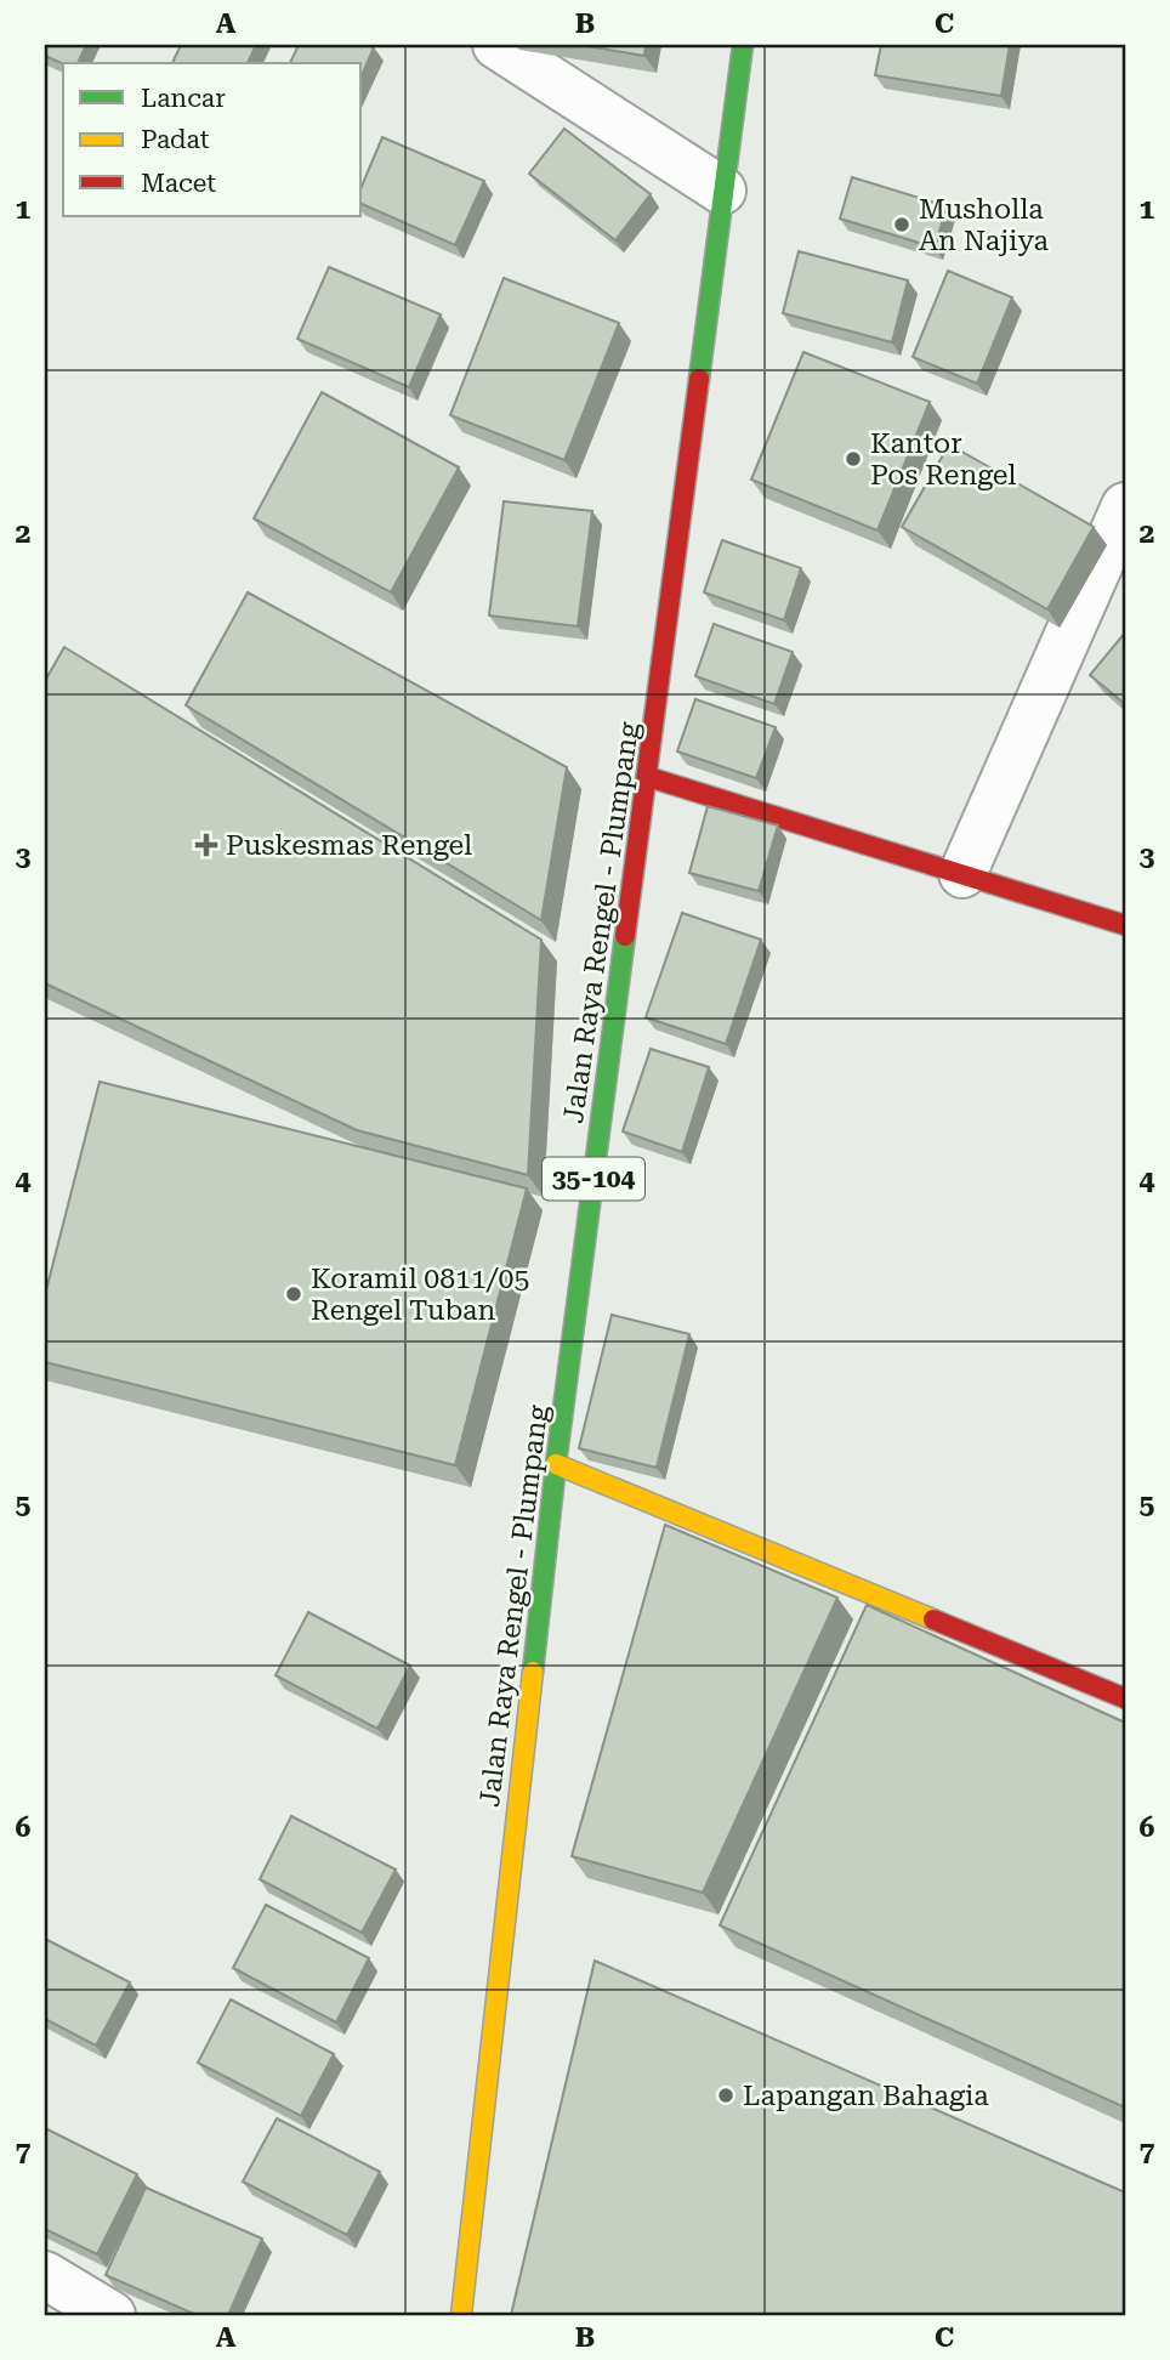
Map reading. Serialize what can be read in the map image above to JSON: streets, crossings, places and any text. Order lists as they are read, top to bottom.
{
  "streets": {
    "main road": ["Jalan Raya Rengel - Plumpang", "35-104"]
  },
  "places": {
    "other": [
      "Musholla An Najiya",
      "Kantor Pos Rengel",
      "Koramil 0811/05 Rengel Tuban",
      "Lapangan Bahagia"
    ],
    "health": ["Puskesmas Rengel"]
  },
  "legend": ["Lancar", "Padat", "Macet"],
  "grid": {
    "columns": ["A", "B", "C"],
    "rows": [
      "1",
      "2",
      "3",
      "4",
      "5",
      "6",
      "7"
    ]
  }
}
